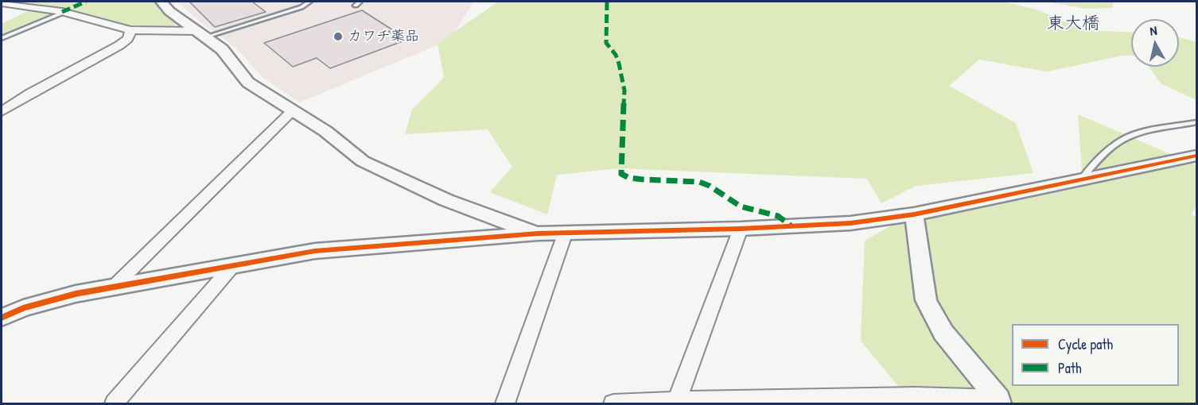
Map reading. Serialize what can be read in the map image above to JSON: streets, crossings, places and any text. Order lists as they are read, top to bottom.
{
  "districts": ["東大橋"],
  "places": ["カワチ薬品"],
  "legend": ["Cycle path", "Path"],
  "north": "top"
}
